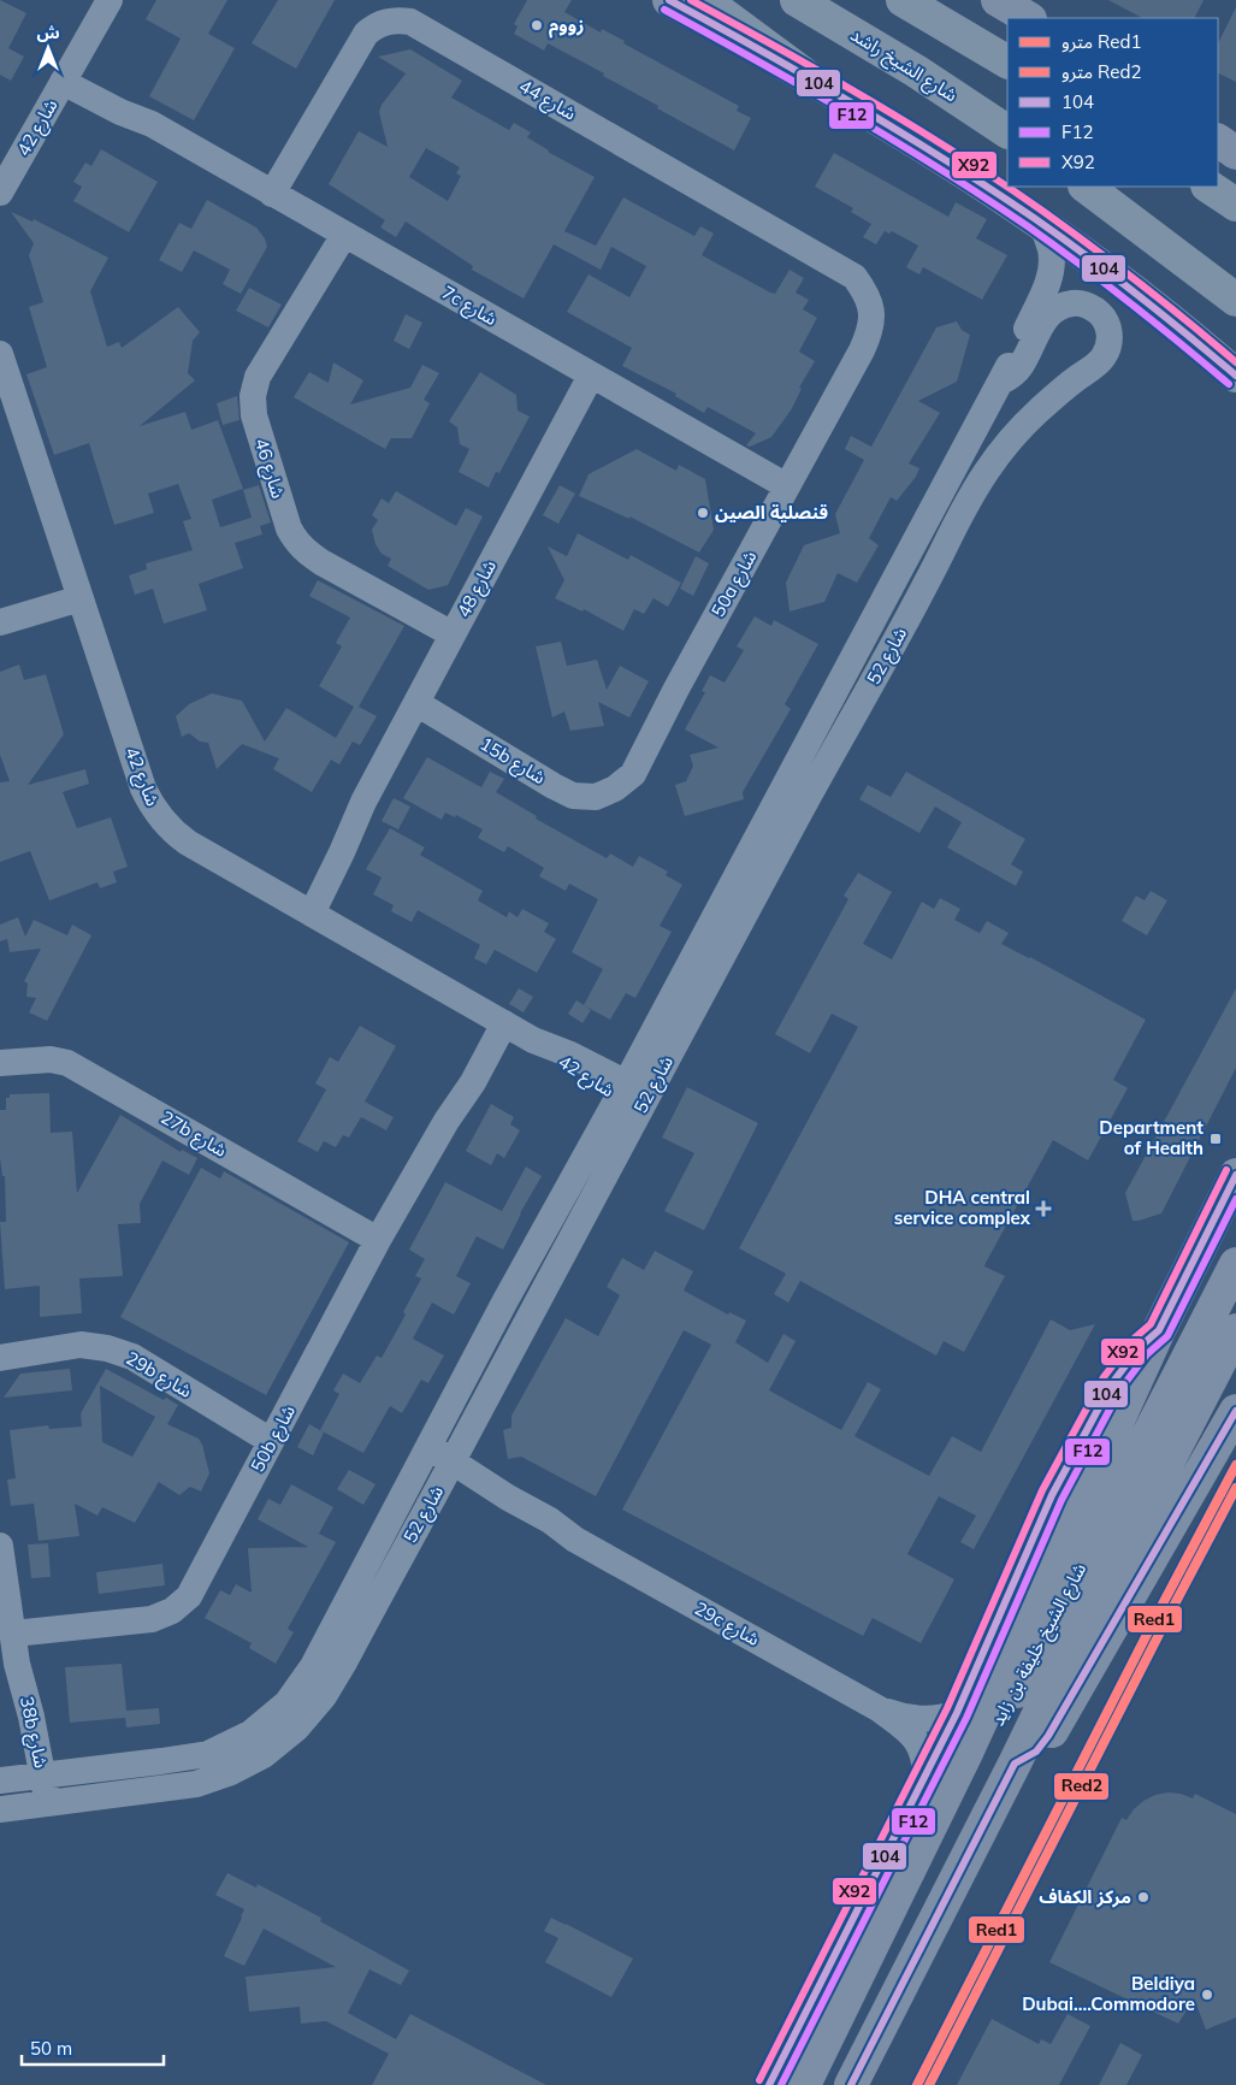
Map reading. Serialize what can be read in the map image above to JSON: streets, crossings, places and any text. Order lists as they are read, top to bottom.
{
  "streets": {
    "highway": ["شارع الشيخ راشد"],
    "main road": ["شارع الشيخ خليفة بن زايد"],
    "street": [
      "شارع 44",
      "شارع 42",
      "7c شارع",
      "شارع 46",
      "50a شارع",
      "شارع 48",
      "شارع 52",
      "15b شارع",
      "27b شارع",
      "29b شارع",
      "50b شارع",
      "29c شارع",
      "38b شارع"
    ]
  },
  "crossings": [
    ["شارع 44", "7c شارع"],
    ["شارع 44", "50a شارع"],
    ["شارع 42", "7c شارع"],
    ["شارع 42", "شارع 48"],
    ["شارع 42", "شارع 52"],
    ["شارع 42", "50b شارع"],
    ["7c شارع", "شارع 46"],
    ["7c شارع", "50a شارع"],
    ["7c شارع", "شارع 48"],
    ["شارع 46", "شارع 48"],
    ["50a شارع", "15b شارع"],
    ["شارع 48", "15b شارع"],
    ["شارع 52", "29c شارع"],
    ["شارع 52", "38b شارع"],
    ["27b شارع", "50b شارع"],
    ["29b شارع", "50b شارع"],
    ["50b شارع", "38b شارع"]
  ],
  "places": {
    "other": [
      "زووم",
      "قنصلية الصين",
      "مركز الكفاف",
      "Beldiya Dubai....Commodore"
    ],
    "transit": ["Department of Health"],
    "health": ["DHA central service complex"]
  },
  "lines": [
    "transit line 104",
    "transit line X92",
    "transit line F12",
    "metro line Red1",
    "metro line Red2"
  ],
  "legend": [
    "مترو Red1",
    "مترو Red2",
    "104",
    "F12",
    "X92"
  ],
  "scale_bar": "50 m",
  "north": "top"
}
